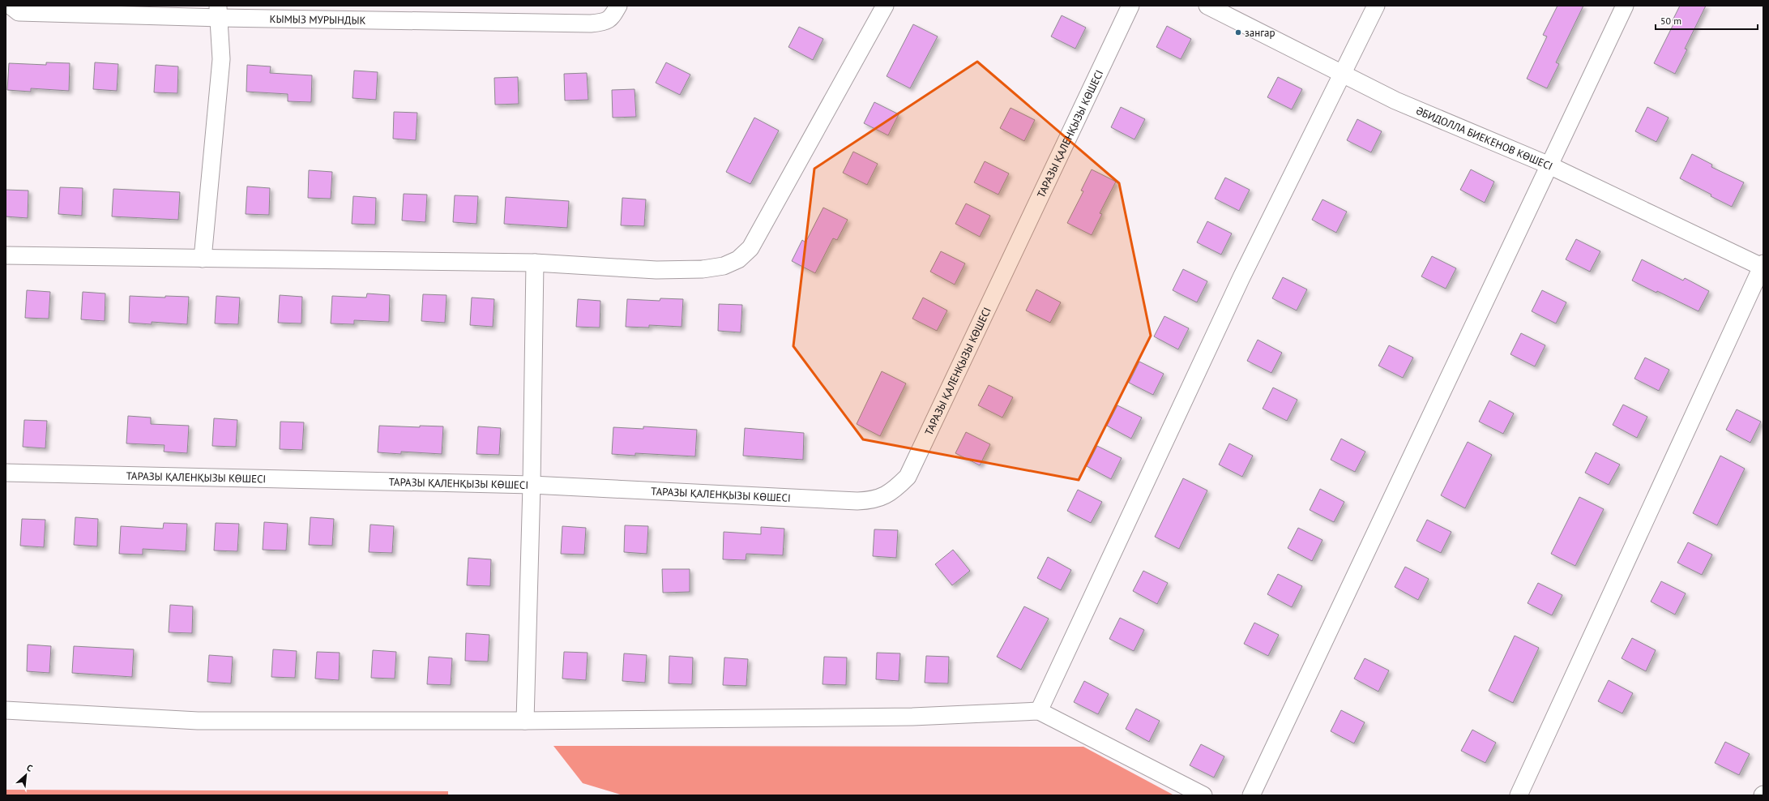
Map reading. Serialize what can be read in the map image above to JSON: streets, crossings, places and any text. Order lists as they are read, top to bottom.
{
  "streets": {
    "street": ["КЫМЫЗ МУРЫНДЫК", "ТАРАЗЫ ҚАЛЕНҚЫЗЫ КӨШЕСІ", "ӘБИДОЛЛА БИЕКЕНОВ КӨШЕСІ"]
  },
  "places": ["зангар"],
  "scale_bar": "50 m",
  "north": "top right"
}
